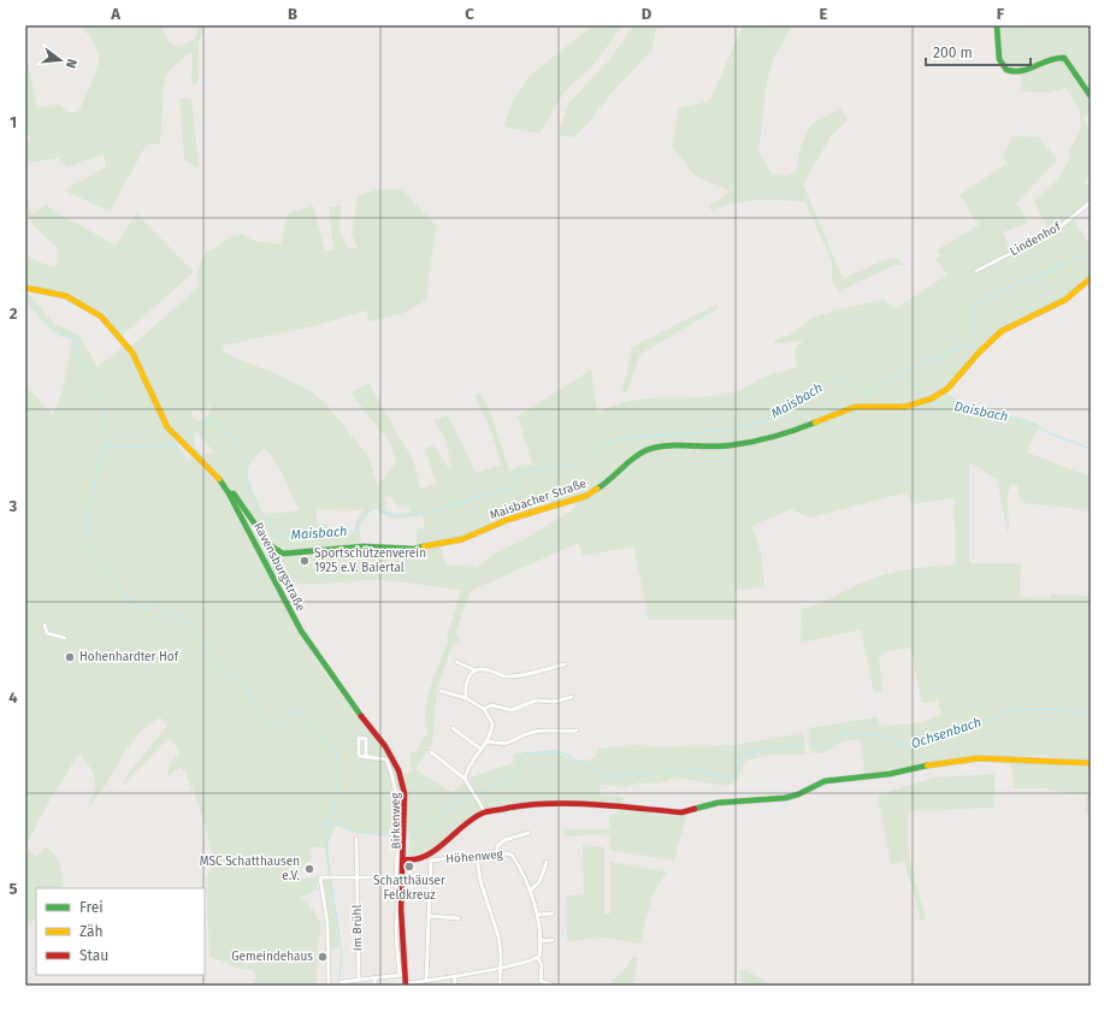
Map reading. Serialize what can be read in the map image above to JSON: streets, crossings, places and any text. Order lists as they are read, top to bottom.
{
  "streets": {
    "street": [
      "Lindenhof",
      "Maisbacher Straße",
      "Ravensburgstraße",
      "Birkenweg",
      "Höhenweg",
      "Im Brühl"
    ]
  },
  "crossings": [
    ["Maisbacher Straße", "Ravensburgstraße"]
  ],
  "water": ["Maisbach", "Daisbach", "Ochsenbach"],
  "places": [
    "Sportschützenverein 1925 e.V. Baiertal",
    "Hohenhardter Hof",
    "Schatthäuser Feldkreuz",
    "MSC Schatthausen e.V.",
    "Gemeindehaus"
  ],
  "legend": ["Frei", "Zäh", "Stau"],
  "scale_bar": "200 m",
  "north": "right",
  "grid": {
    "columns": [
      "A",
      "B",
      "C",
      "D",
      "E",
      "F"
    ],
    "rows": [
      "1",
      "2",
      "3",
      "4",
      "5"
    ]
  }
}
